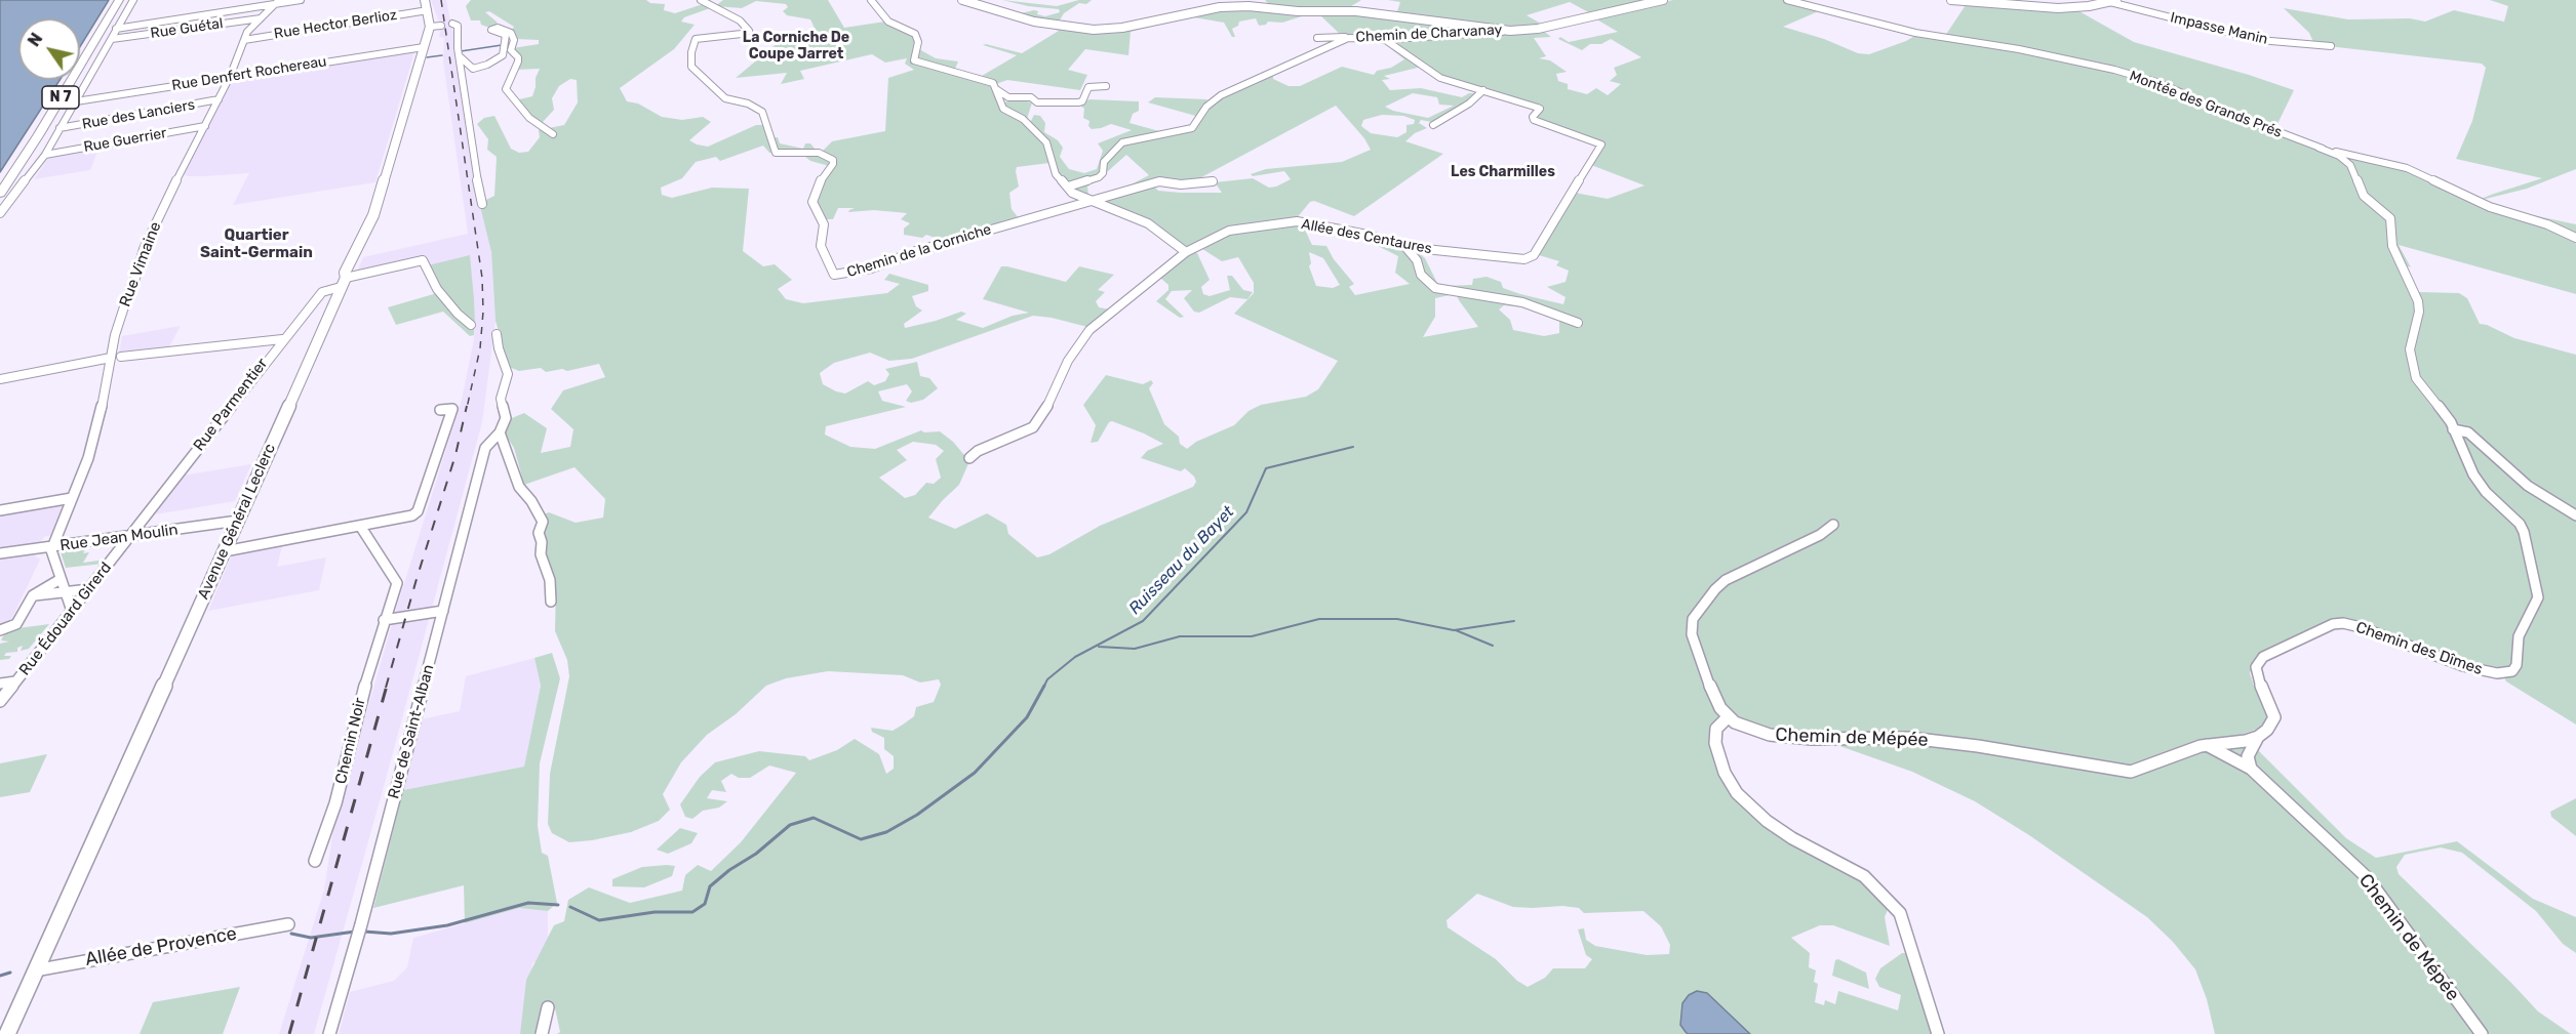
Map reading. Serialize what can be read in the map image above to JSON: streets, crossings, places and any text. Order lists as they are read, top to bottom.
{
  "streets": {
    "main road": ["N 7", "Avenue Général Leclerc"],
    "street": [
      "Rue Hector Berlioz",
      "Rue Guétal",
      "Impasse Manin",
      "Chemin de Charvanay",
      "Rue Denfert Rochereau",
      "Montée des Grands Prés",
      "Rue des Lanciers",
      "Rue Guerrier",
      "Allée des Centaures",
      "Chemin de la Corniche",
      "Rue Vimaine",
      "Rue Parmentier",
      "Rue Jean Moulin",
      "Rue Édouard Girerd",
      "Chemin des Dîmes",
      "Rue de Saint-Alban",
      "Chemin de Mépée",
      "Chemin Noir",
      "Allée de Provence"
    ]
  },
  "crossings": [
    ["Rue Hector Berlioz", "Rue Vimaine"],
    ["Rue Hector Berlioz", "Avenue Général Leclerc"],
    ["Rue Guétal", "Rue Vimaine"],
    ["Chemin de Charvanay", "Allée des Centaures"],
    ["Rue Denfert Rochereau", "Rue Vimaine"],
    ["Rue Denfert Rochereau", "Avenue Général Leclerc"],
    ["Rue des Lanciers", "Rue Vimaine"],
    ["Rue Guerrier", "Rue Vimaine"],
    ["Rue Vimaine", "Rue Jean Moulin"],
    ["Rue Parmentier", "Avenue Général Leclerc"],
    ["Rue Parmentier", "Rue Jean Moulin"],
    ["Rue Parmentier", "Rue Édouard Girerd"],
    ["Avenue Général Leclerc", "Rue Jean Moulin"],
    ["Avenue Général Leclerc", "Allée de Provence"],
    ["Rue Jean Moulin", "Rue Édouard Girerd"],
    ["Chemin des Dîmes", "Chemin de Mépée"]
  ],
  "districts": ["La Corniche De Coupe Jarret", "Les Charmilles", "Quartier Saint-Germain"],
  "water": ["Ruisseau du Bayet"],
  "north": "top left"
}
